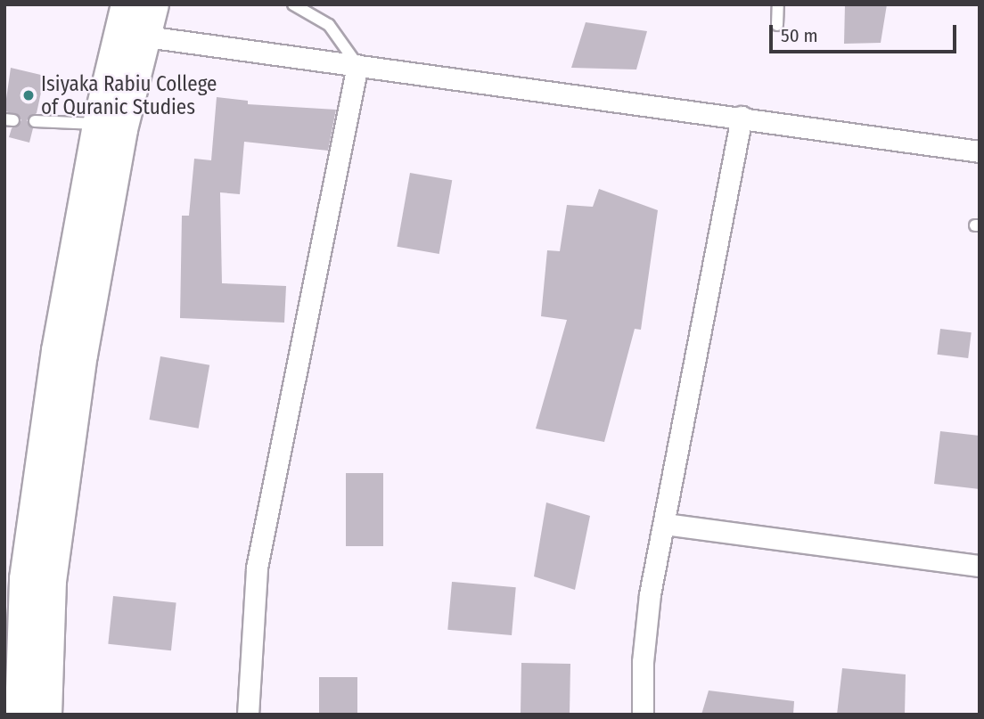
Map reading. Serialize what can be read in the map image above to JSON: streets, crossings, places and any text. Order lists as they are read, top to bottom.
{
  "places": ["Isiyaka Rabiu College of Quranic Studies"],
  "scale_bar": "50 m"
}
